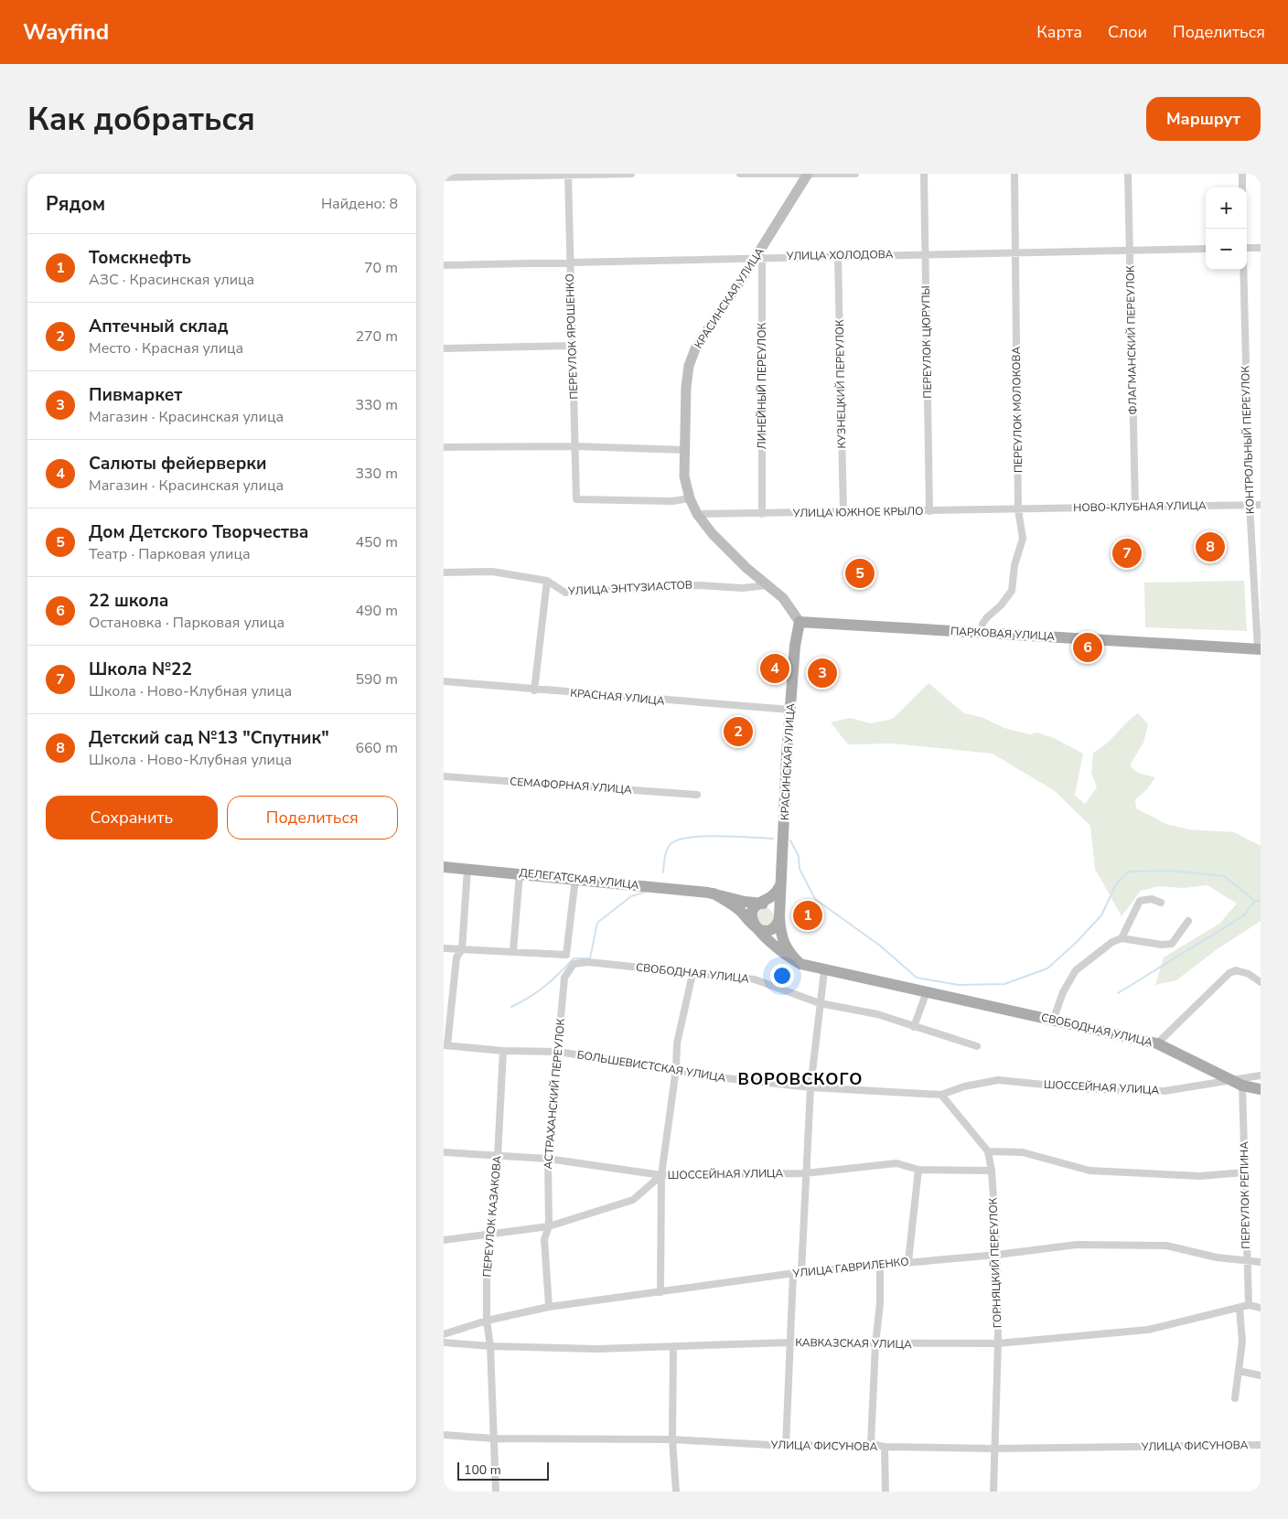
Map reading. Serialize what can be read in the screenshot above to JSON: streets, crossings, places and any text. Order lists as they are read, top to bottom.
{
  "streets": {
    "main road": [
      "КРАСИНСКАЯ УЛИЦА",
      "ПАРКОВАЯ УЛИЦА",
      "ДЕЛЕГАТСКАЯ УЛИЦА",
      "СВОБОДНАЯ УЛИЦА",
      "ШОССЕЙНАЯ УЛИЦА"
    ],
    "street": [
      "УЛИЦА ХОЛОДОВА",
      "ПЕРЕУЛОК ЯРОШЕНКО",
      "ФЛАГМАНСКИЙ ПЕРЕУЛОК",
      "ПЕРЕУЛОК ЦЮРУПЫ",
      "КУЗНЕЦКИЙ ПЕРЕУЛОК",
      "ЛИНЕЙНЫЙ ПЕРЕУЛОК",
      "ПЕРЕУЛОК МОЛОКОВА",
      "КОНТРОЛЬНЫЙ ПЕРЕУЛОК",
      "НОВО-КЛУБНАЯ УЛИЦА",
      "УЛИЦА ЮЖНОЕ КРЫЛО",
      "УЛИЦА ЭНТУЗИАСТОВ",
      "КРАСНАЯ УЛИЦА",
      "СЕМАФОРНАЯ УЛИЦА",
      "БОЛЬШЕВИСТСКАЯ УЛИЦА",
      "АСТРАХАНСКИЙ ПЕРЕУЛОК",
      "ПЕРЕУЛОК РЕПИНА",
      "ПЕРЕУЛОК КАЗАКОВА",
      "ГОРНЯЦКИЙ ПЕРЕУЛОК",
      "УЛИЦА ГАВРИЛЕНКО",
      "КАВКАЗСКАЯ УЛИЦА",
      "УЛИЦА ФИСУНОВА"
    ]
  },
  "crossings": [
    ["УЛИЦА ХОЛОДОВА", "КРАСИНСКАЯ УЛИЦА"],
    ["УЛИЦА ХОЛОДОВА", "ПЕРЕУЛОК ЯРОШЕНКО"],
    ["УЛИЦА ХОЛОДОВА", "ФЛАГМАНСКИЙ ПЕРЕУЛОК"],
    ["УЛИЦА ХОЛОДОВА", "ПЕРЕУЛОК ЦЮРУПЫ"],
    ["УЛИЦА ХОЛОДОВА", "КУЗНЕЦКИЙ ПЕРЕУЛОК"],
    ["УЛИЦА ХОЛОДОВА", "ЛИНЕЙНЫЙ ПЕРЕУЛОК"],
    ["УЛИЦА ХОЛОДОВА", "ПЕРЕУЛОК МОЛОКОВА"],
    ["КРАСИНСКАЯ УЛИЦА", "ПЕРЕУЛОК ЯРОШЕНКО"],
    ["КРАСИНСКАЯ УЛИЦА", "ЛИНЕЙНЫЙ ПЕРЕУЛОК"],
    ["КРАСИНСКАЯ УЛИЦА", "УЛИЦА ЮЖНОЕ КРЫЛО"],
    ["КРАСИНСКАЯ УЛИЦА", "УЛИЦА ЭНТУЗИАСТОВ"],
    ["КРАСИНСКАЯ УЛИЦА", "ПАРКОВАЯ УЛИЦА"],
    ["КРАСИНСКАЯ УЛИЦА", "КРАСНАЯ УЛИЦА"],
    ["КРАСИНСКАЯ УЛИЦА", "ДЕЛЕГАТСКАЯ УЛИЦА"],
    ["КРАСИНСКАЯ УЛИЦА", "СВОБОДНАЯ УЛИЦА"],
    ["ФЛАГМАНСКИЙ ПЕРЕУЛОК", "НОВО-КЛУБНАЯ УЛИЦА"],
    ["ПЕРЕУЛОК ЦЮРУПЫ", "УЛИЦА ЮЖНОЕ КРЫЛО"],
    ["КУЗНЕЦКИЙ ПЕРЕУЛОК", "УЛИЦА ЮЖНОЕ КРЫЛО"],
    ["ЛИНЕЙНЫЙ ПЕРЕУЛОК", "УЛИЦА ЮЖНОЕ КРЫЛО"],
    ["ПЕРЕУЛОК МОЛОКОВА", "НОВО-КЛУБНАЯ УЛИЦА"],
    ["ПЕРЕУЛОК МОЛОКОВА", "УЛИЦА ЮЖНОЕ КРЫЛО"],
    ["ПЕРЕУЛОК МОЛОКОВА", "ПАРКОВАЯ УЛИЦА"],
    ["КОНТРОЛЬНЫЙ ПЕРЕУЛОК", "НОВО-КЛУБНАЯ УЛИЦА"],
    ["КОНТРОЛЬНЫЙ ПЕРЕУЛОК", "ПАРКОВАЯ УЛИЦА"],
    ["НОВО-КЛУБНАЯ УЛИЦА", "УЛИЦА ЮЖНОЕ КРЫЛО"],
    ["ДЕЛЕГАТСКАЯ УЛИЦА", "СВОБОДНАЯ УЛИЦА"],
    ["СВОБОДНАЯ УЛИЦА", "ШОССЕЙНАЯ УЛИЦА"],
    ["СВОБОДНАЯ УЛИЦА", "АСТРАХАНСКИЙ ПЕРЕУЛОК"],
    ["СВОБОДНАЯ УЛИЦА", "ПЕРЕУЛОК РЕПИНА"],
    ["БОЛЬШЕВИСТСКАЯ УЛИЦА", "ШОССЕЙНАЯ УЛИЦА"],
    ["БОЛЬШЕВИСТСКАЯ УЛИЦА", "АСТРАХАНСКИЙ ПЕРЕУЛОК"],
    ["БОЛЬШЕВИСТСКАЯ УЛИЦА", "ПЕРЕУЛОК КАЗАКОВА"],
    ["БОЛЬШЕВИСТСКАЯ УЛИЦА", "ГОРНЯЦКИЙ ПЕРЕУЛОК"],
    ["ШОССЕЙНАЯ УЛИЦА", "АСТРАХАНСКИЙ ПЕРЕУЛОК"],
    ["ШОССЕЙНАЯ УЛИЦА", "ПЕРЕУЛОК РЕПИНА"],
    ["ШОССЕЙНАЯ УЛИЦА", "ПЕРЕУЛОК КАЗАКОВА"],
    ["ШОССЕЙНАЯ УЛИЦА", "ГОРНЯЦКИЙ ПЕРЕУЛОК"],
    ["АСТРАХАНСКИЙ ПЕРЕУЛОК", "УЛИЦА ГАВРИЛЕНКО"],
    ["ПЕРЕУЛОК РЕПИНА", "УЛИЦА ГАВРИЛЕНКО"],
    ["ПЕРЕУЛОК РЕПИНА", "КАВКАЗСКАЯ УЛИЦА"],
    ["ПЕРЕУЛОК КАЗАКОВА", "УЛИЦА ГАВРИЛЕНКО"],
    ["ПЕРЕУЛОК КАЗАКОВА", "КАВКАЗСКАЯ УЛИЦА"],
    ["ПЕРЕУЛОК КАЗАКОВА", "УЛИЦА ФИСУНОВА"],
    ["ГОРНЯЦКИЙ ПЕРЕУЛОК", "УЛИЦА ГАВРИЛЕНКО"],
    ["ГОРНЯЦКИЙ ПЕРЕУЛОК", "КАВКАЗСКАЯ УЛИЦА"],
    ["ГОРНЯЦКИЙ ПЕРЕУЛОК", "УЛИЦА ФИСУНОВА"]
  ],
  "districts": ["ВОРОВСКОГО"],
  "scale_bar": "100 m",
  "page": {
    "header": "Wayfind",
    "nav": ["Карта", "Слои", "Поделиться"],
    "buttons": [
      "Маршрут",
      ["Сохранить", "Поделиться"]
    ],
    "title": "Как добраться",
    "heading": ["Рядом", "Найдено: 8"],
    "map_buttons": ["+", "−"],
    "list": [
      {
        "mark": "1",
        "name": "Томскнефть",
        "note": "АЗС · Красинская улица",
        "value": "70 m"
      },
      {
        "mark": "2",
        "name": "Аптечный склад",
        "note": "Место · Красная улица",
        "value": "270 m"
      },
      {
        "mark": "3",
        "name": "Пивмаркет",
        "note": "Магазин · Красинская улица",
        "value": "330 m"
      },
      {
        "mark": "4",
        "name": "Салюты фейерверки",
        "note": "Магазин · Красинская улица",
        "value": "330 m"
      },
      {
        "mark": "5",
        "name": "Дом Детского Творчества",
        "note": "Театр · Парковая улица",
        "value": "450 m"
      },
      {
        "mark": "6",
        "name": "22 школа",
        "note": "Остановка · Парковая улица",
        "value": "490 m"
      },
      {
        "mark": "7",
        "name": "Школа №22",
        "note": "Школа · Ново-Клубная улица",
        "value": "590 m"
      },
      {
        "mark": "8",
        "name": "Детский сад №13 \"Спутник\"",
        "note": "Школа · Ново-Клубная улица",
        "value": "660 m"
      }
    ],
    "pins": [
      "8",
      "7",
      "5",
      "6",
      "4",
      "3",
      "2",
      "1"
    ],
    "scale": "100 m"
  }
}
